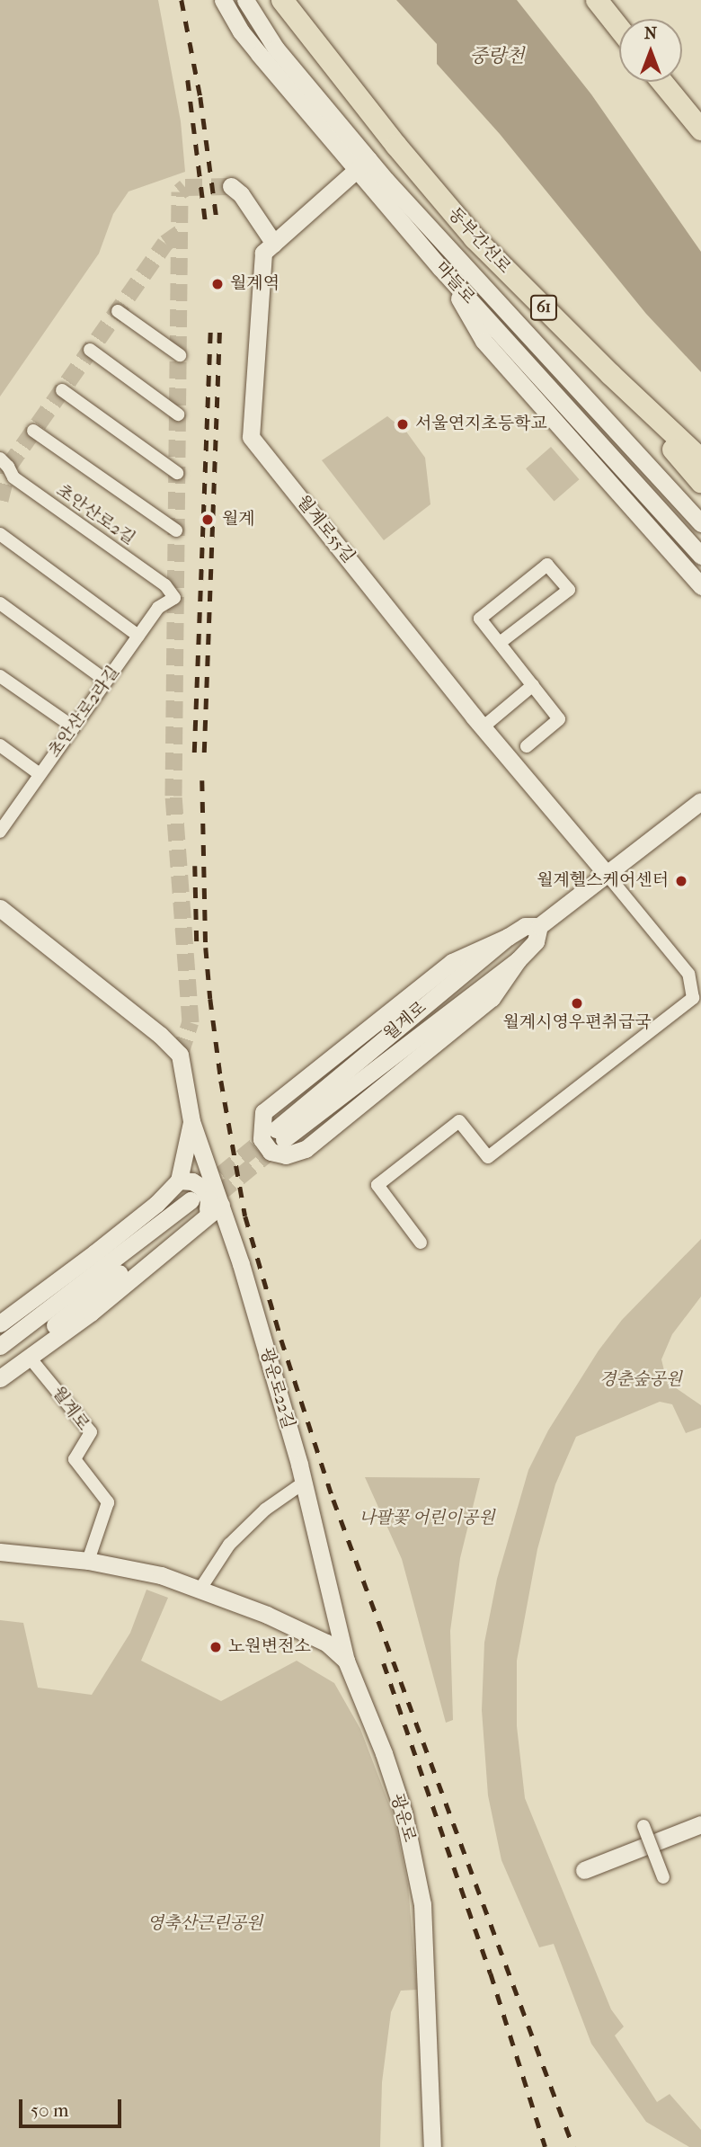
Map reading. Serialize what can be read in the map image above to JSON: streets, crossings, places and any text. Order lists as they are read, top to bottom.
{
  "streets": {
    "highway": ["동부간선로", "61"],
    "street": [
      "마들로",
      "초안산로2길",
      "월계로55길",
      "초안산로2라길",
      "월계로",
      "광운로22길",
      "광운로"
    ]
  },
  "crossings": [
    ["마들로", "월계로55길"],
    ["초안산로2길", "초안산로2라길"],
    ["월계로55길", "월계로"],
    ["월계로", "광운로"],
    ["광운로22길", "광운로"]
  ],
  "water": ["중랑천"],
  "parks": ["경춘숲공원", "나팔꽃 어린이공원", "영축산근린공원"],
  "places": [
    "월계역",
    "서울연지초등학교",
    "월계",
    "월계헬스케어센터",
    "월계시영우편취급국",
    "노원변전소"
  ],
  "scale_bar": "50 m",
  "north": "top"
}
